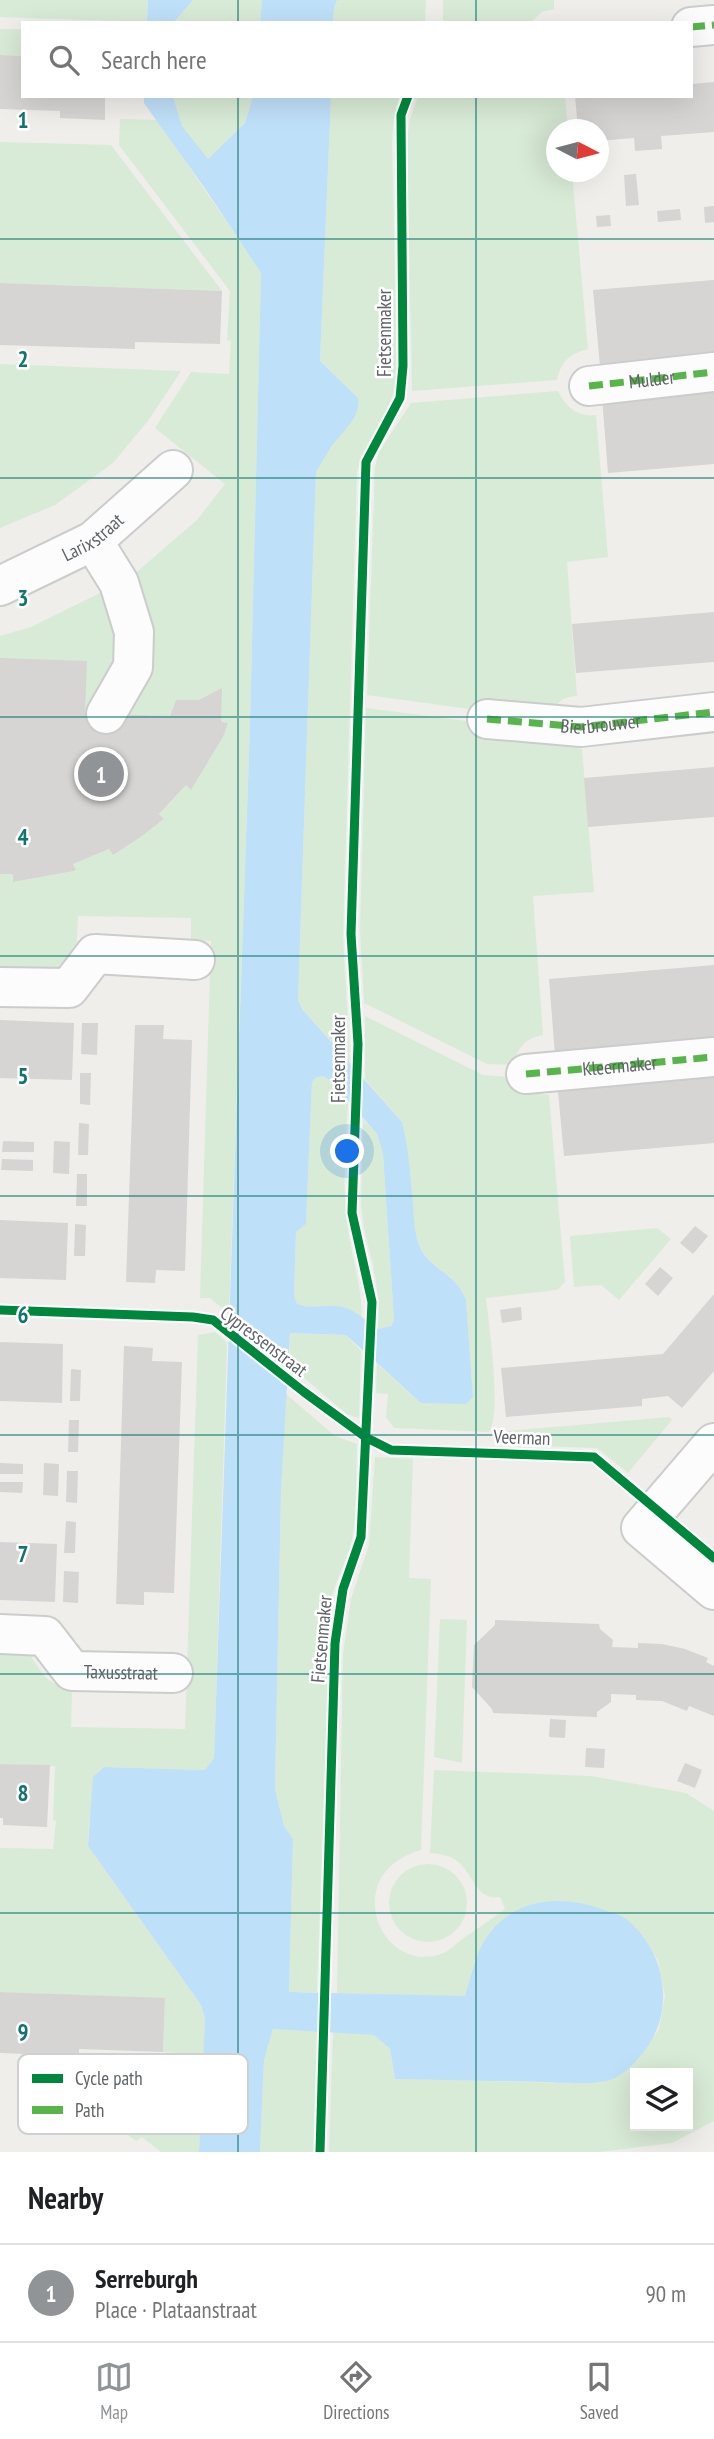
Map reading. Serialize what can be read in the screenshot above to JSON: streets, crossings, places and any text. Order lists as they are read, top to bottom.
{
  "streets": {
    "street": [
      "Mulder",
      "Larixstraat",
      "Bierbrouwer",
      "Kleermaker",
      "Taxusstraat"
    ],
    "cycle path": ["Fietsenmaker", "Cypressenstraat"]
  },
  "legend": ["Cycle path", "Path"],
  "north": "right",
  "page": {
    "search": "Search here",
    "pins": "1",
    "heading": "Nearby",
    "list": [
      {
        "mark": "1",
        "name": "Serreburgh",
        "note": "Place · Plataanstraat",
        "value": "90 m"
      }
    ],
    "nav": ["Map", "Directions", "Saved"]
  },
  "grid": {
    "rows": [
      "1",
      "2",
      "3",
      "4",
      "5",
      "6",
      "7",
      "8",
      "9"
    ]
  }
}
